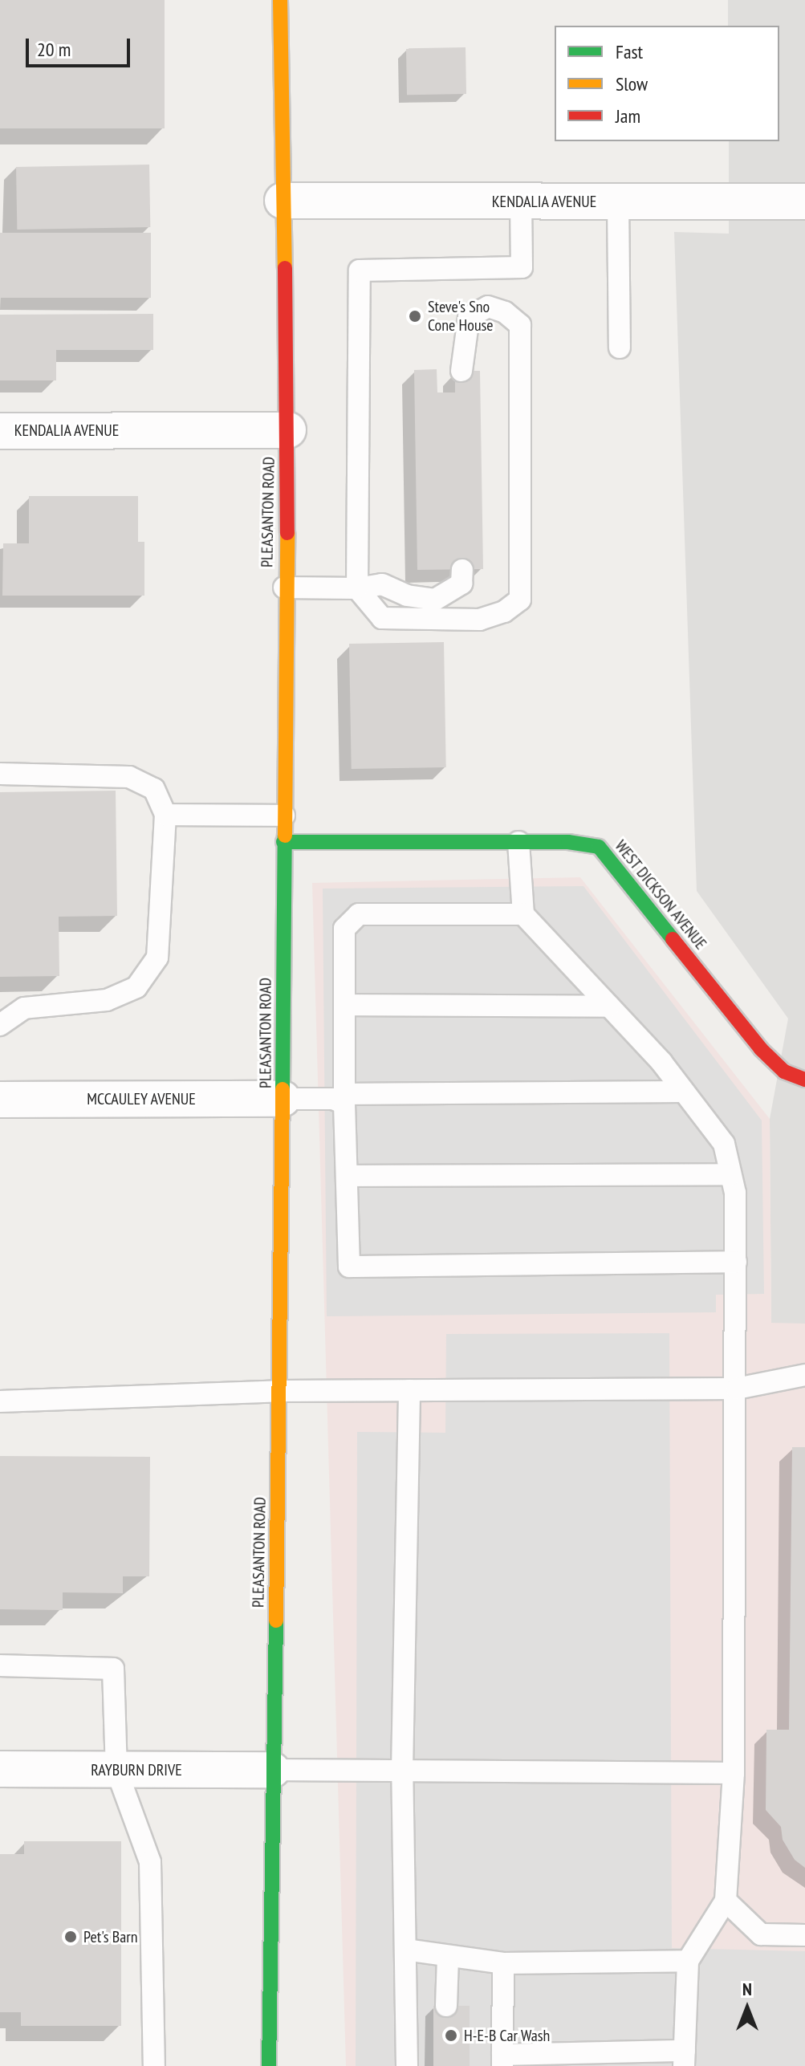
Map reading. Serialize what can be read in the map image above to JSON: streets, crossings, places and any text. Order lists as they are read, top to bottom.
{
  "streets": {
    "main road": ["PLEASANTON ROAD", "WEST DICKSON AVENUE"],
    "street": ["KENDALIA AVENUE", "MCCAULEY AVENUE", "RAYBURN DRIVE"]
  },
  "crossings": [
    ["KENDALIA AVENUE", "PLEASANTON ROAD"],
    ["PLEASANTON ROAD", "WEST DICKSON AVENUE"],
    ["PLEASANTON ROAD", "MCCAULEY AVENUE"],
    ["PLEASANTON ROAD", "RAYBURN DRIVE"]
  ],
  "places": ["Steve's Sno Cone House", "Pet's Barn", "H-E-B Car Wash"],
  "legend": ["Fast", "Slow", "Jam"],
  "scale_bar": "20 m",
  "north": "top"
}
